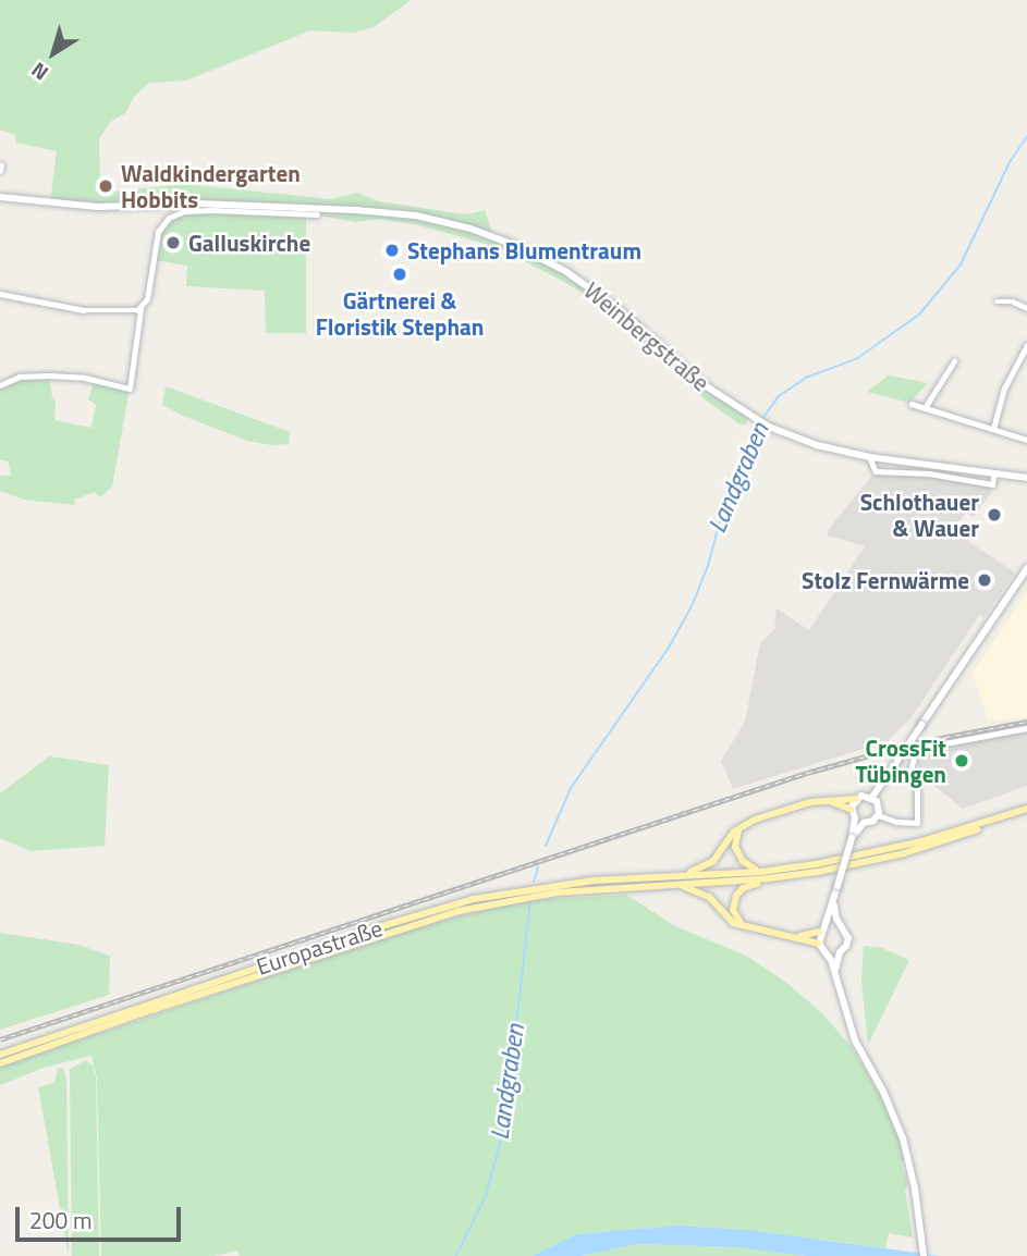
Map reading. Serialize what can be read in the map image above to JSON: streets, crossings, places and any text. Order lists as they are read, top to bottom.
{
  "streets": {
    "main road": ["Europastraße"],
    "street": ["Weinbergstraße"]
  },
  "water": ["Landgraben"],
  "places": [
    "Waldkindergarten Hobbits",
    "Galluskirche",
    "Stephans Blumentraum",
    "Gärtnerei & Floristik Stephan",
    "Schlothauer & Wauer",
    "Stolz Fernwärme",
    "CrossFit Tübingen"
  ],
  "scale_bar": "200 m",
  "north": "bottom left"
}
